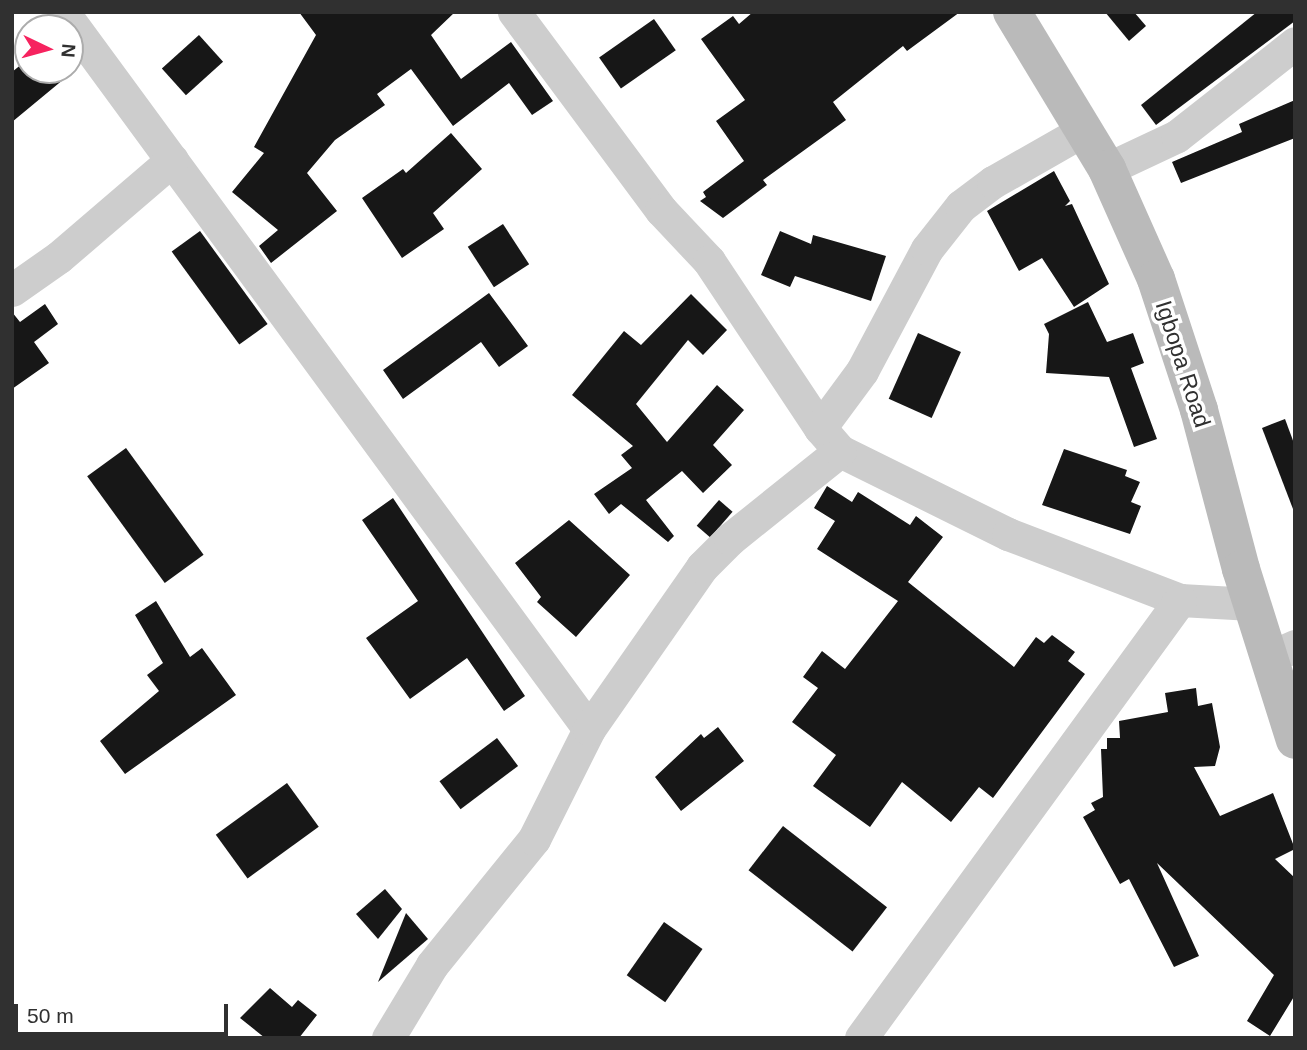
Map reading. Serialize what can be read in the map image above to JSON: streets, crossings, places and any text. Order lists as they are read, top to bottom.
{
  "streets": {
    "street": ["Igbopa Road"]
  },
  "scale_bar": "50 m",
  "north": "right"
}
